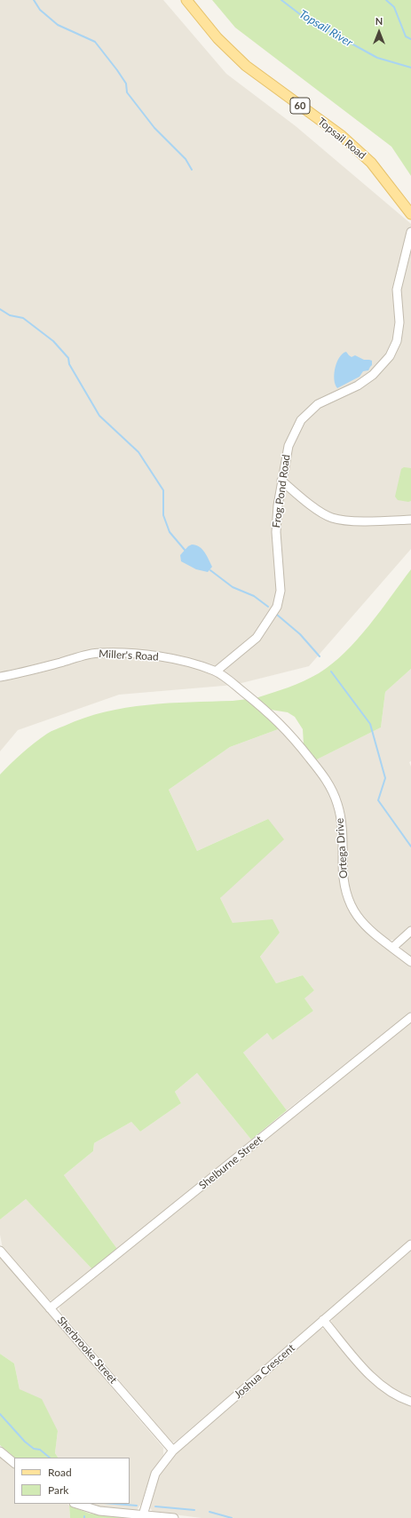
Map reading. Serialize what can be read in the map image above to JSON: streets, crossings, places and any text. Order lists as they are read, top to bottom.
{
  "streets": {
    "main road": ["60", "Topsail Road"],
    "street": [
      "Frog Pond Road",
      "Miller's Road",
      "Ortega Drive",
      "Shelburne Street",
      "Sherbrooke Street",
      "Joshua Crescent"
    ]
  },
  "crossings": [
    ["Frog Pond Road", "Miller's Road"],
    ["Frog Pond Road", "Ortega Drive"],
    ["Miller's Road", "Ortega Drive"],
    ["Shelburne Street", "Sherbrooke Street"],
    ["Sherbrooke Street", "Joshua Crescent"]
  ],
  "water": ["Topsail River"],
  "legend": ["Road", "Park"],
  "north": "top"
}
